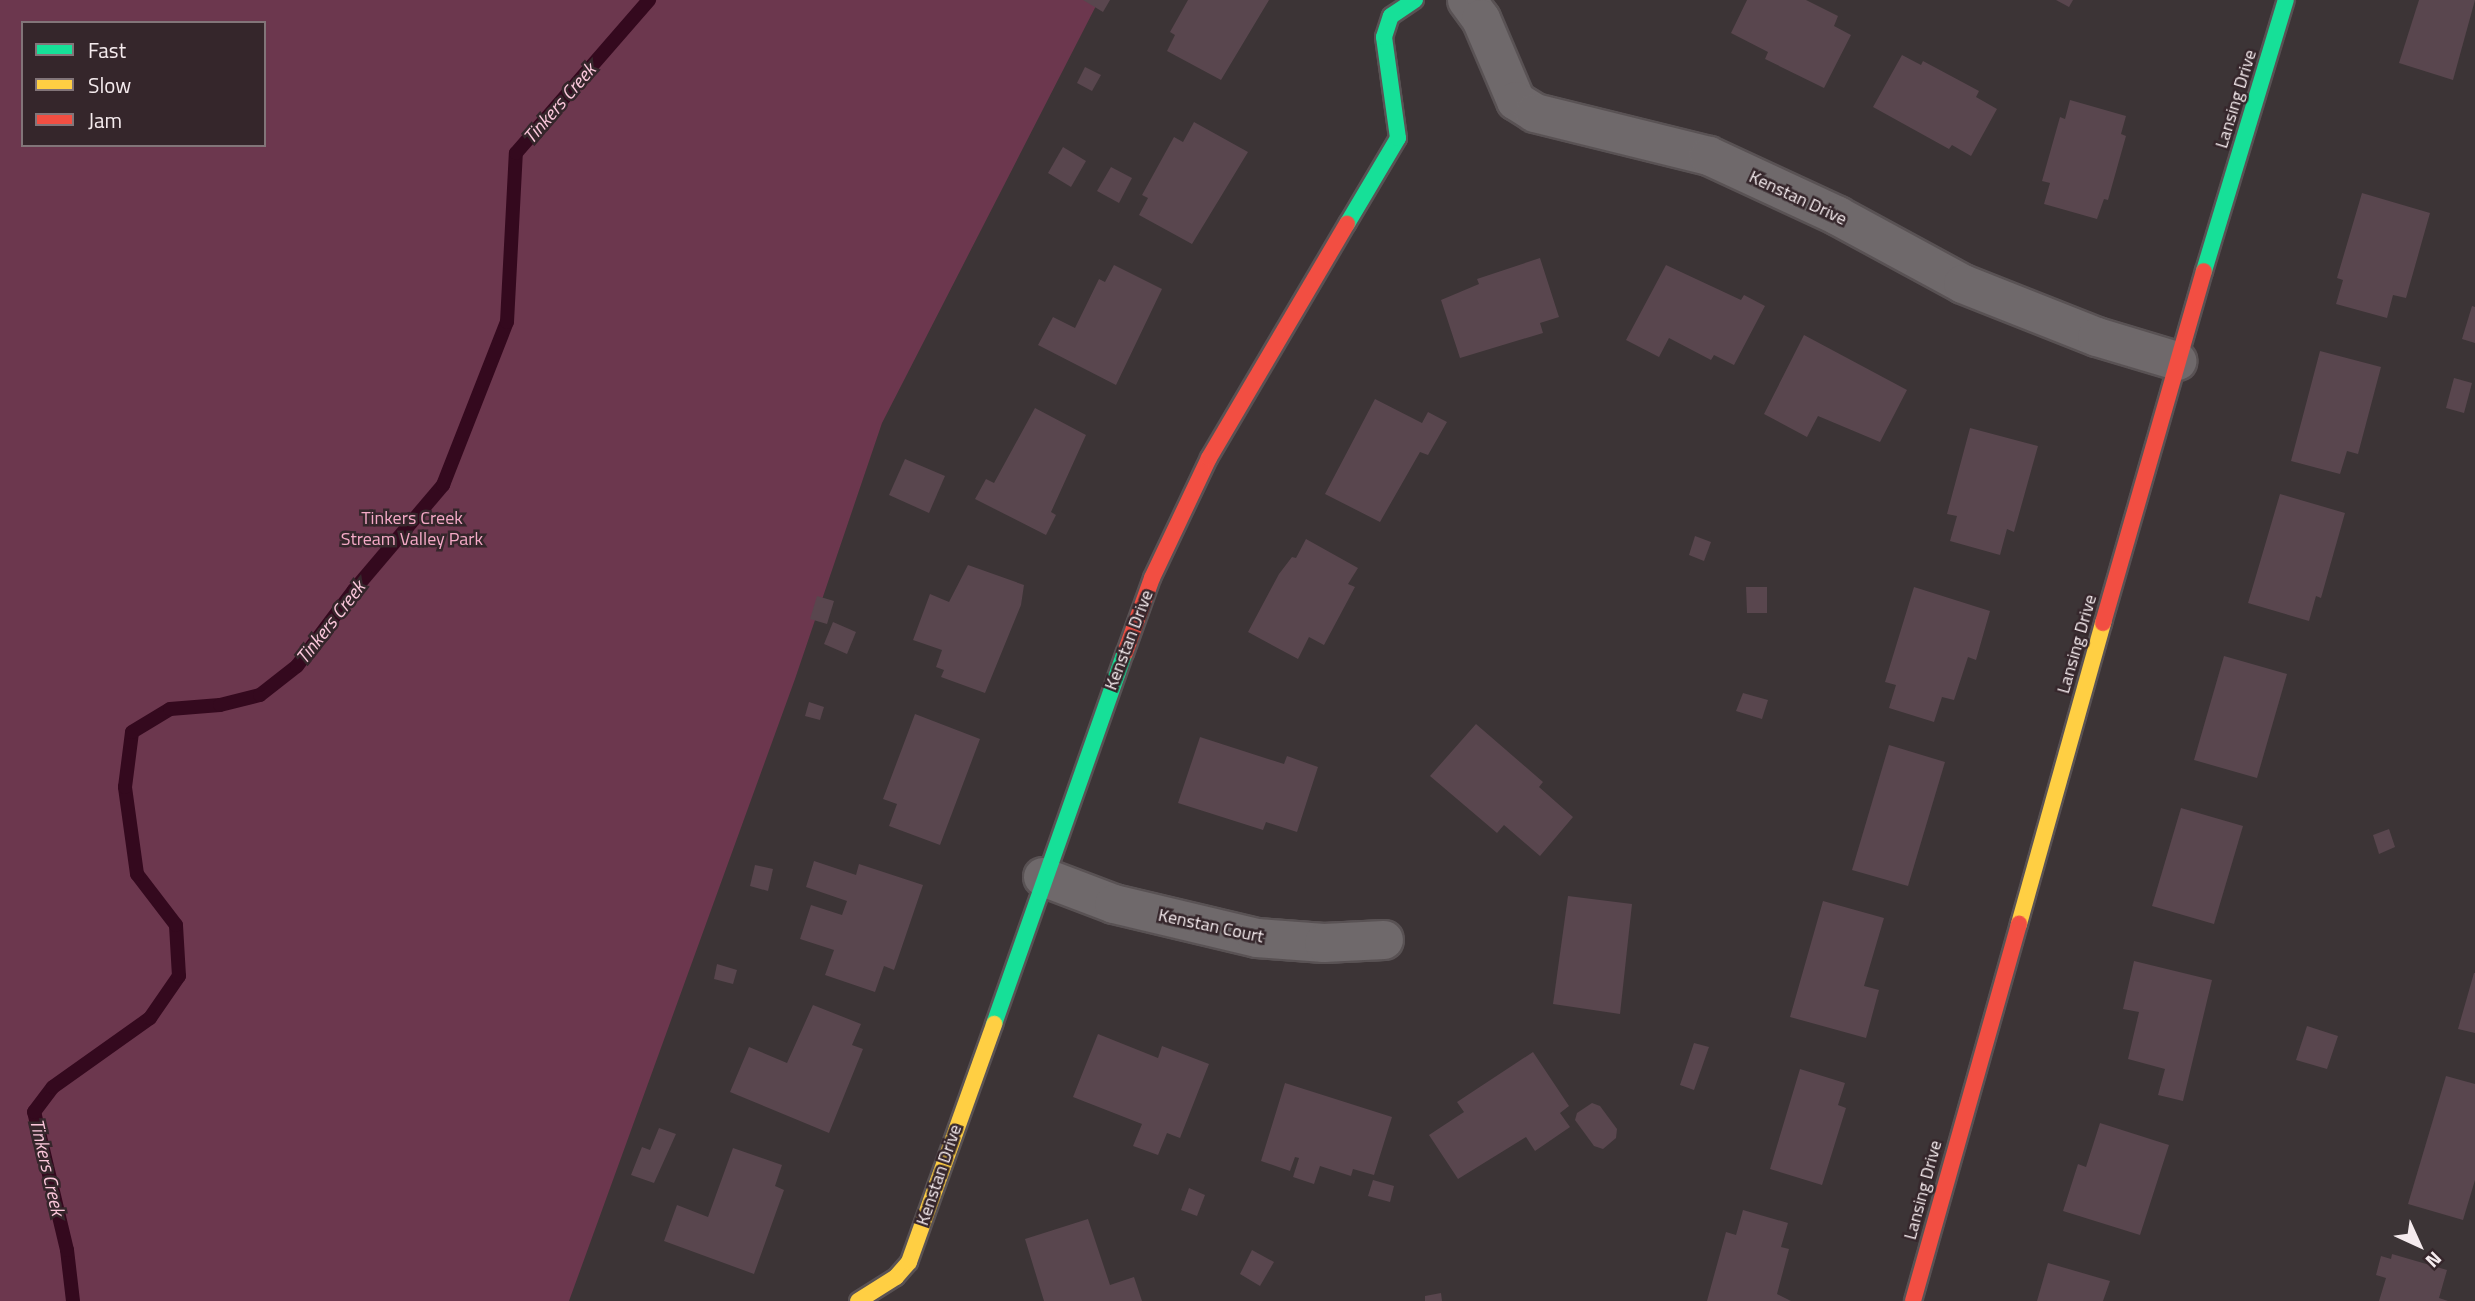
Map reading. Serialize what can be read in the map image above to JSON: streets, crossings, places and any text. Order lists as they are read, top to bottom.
{
  "streets": {
    "street": ["Lansing Drive", "Kenstan Drive", "Kenstan Court"]
  },
  "crossings": [
    ["Lansing Drive", "Kenstan Drive"],
    ["Kenstan Drive", "Kenstan Court"]
  ],
  "water": ["Tinkers Creek"],
  "parks": ["Tinkers Creek Stream Valley Park"],
  "legend": ["Fast", "Slow", "Jam"],
  "north": "bottom right"
}
